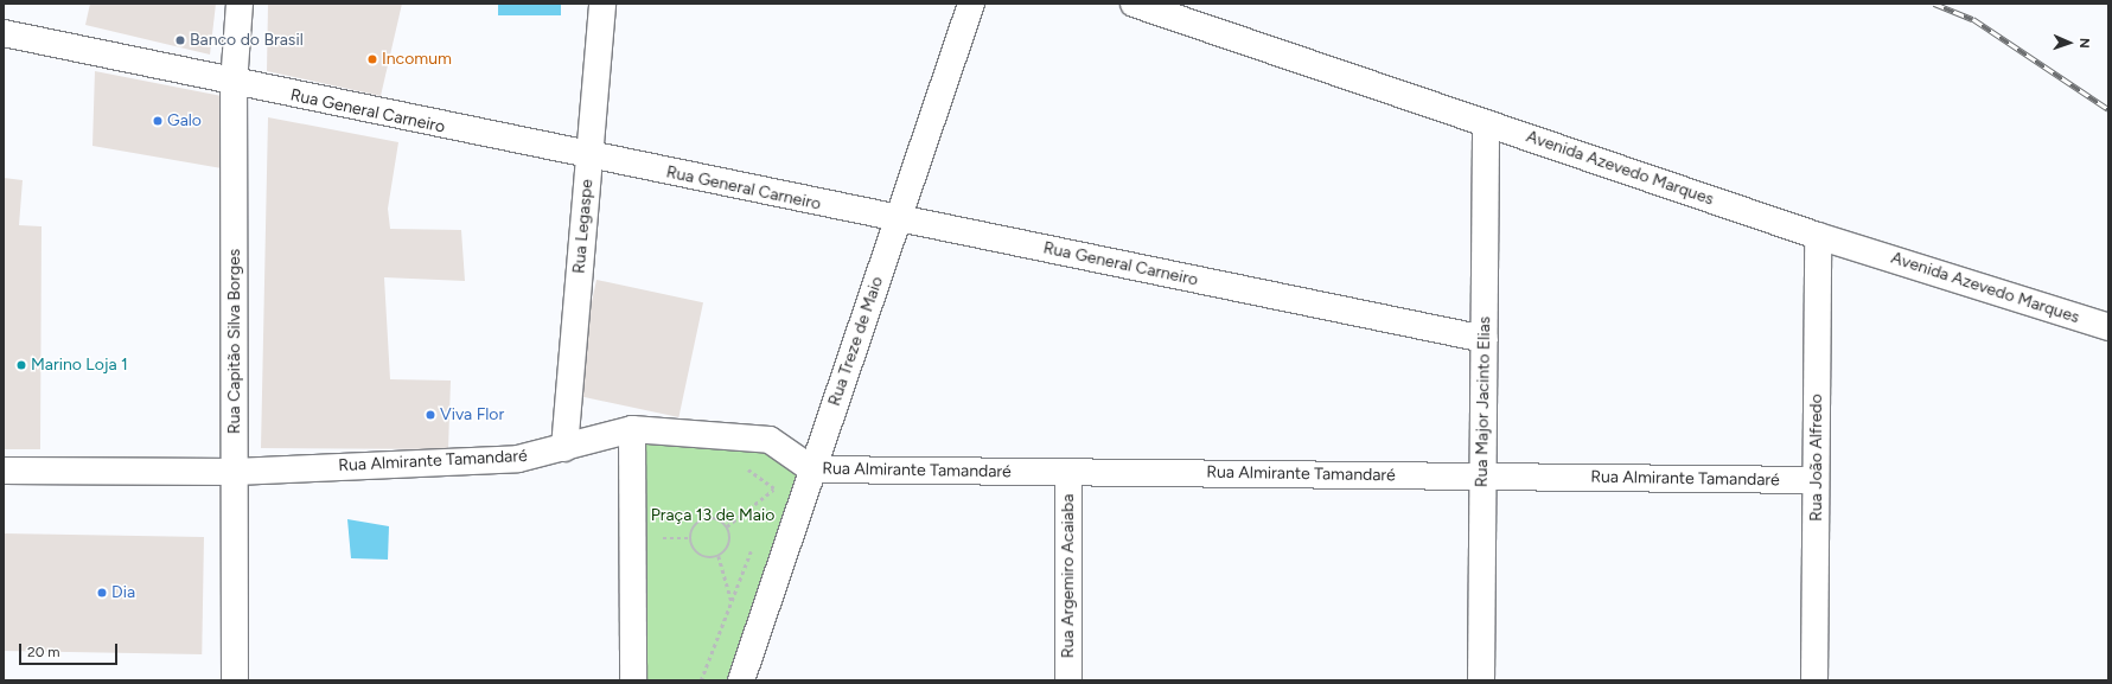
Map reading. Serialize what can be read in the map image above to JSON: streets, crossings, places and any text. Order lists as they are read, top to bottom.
{
  "streets": {
    "street": [
      "Rua General Carneiro",
      "Avenida Azevedo Marques",
      "Rua Legaspe",
      "Rua Capitão Silva Borges",
      "Rua Treze de Maio",
      "Rua Major Jacinto Elias",
      "Rua João Alfredo",
      "Rua Almirante Tamandaré",
      "Rua Argemiro Acaiaba"
    ]
  },
  "crossings": [
    ["Rua General Carneiro", "Rua Legaspe"],
    ["Rua General Carneiro", "Rua Capitão Silva Borges"],
    ["Rua General Carneiro", "Rua Treze de Maio"],
    ["Rua General Carneiro", "Rua Major Jacinto Elias"],
    ["Avenida Azevedo Marques", "Rua Major Jacinto Elias"],
    ["Avenida Azevedo Marques", "Rua João Alfredo"],
    ["Rua Legaspe", "Rua Almirante Tamandaré"],
    ["Rua Capitão Silva Borges", "Rua Almirante Tamandaré"],
    ["Rua Treze de Maio", "Rua Almirante Tamandaré"],
    ["Rua Major Jacinto Elias", "Rua Almirante Tamandaré"],
    ["Rua João Alfredo", "Rua Almirante Tamandaré"],
    ["Rua Almirante Tamandaré", "Rua Argemiro Acaiaba"]
  ],
  "parks": ["Praça 13 de Maio"],
  "places": [
    "Banco do Brasil",
    "Incomum",
    "Galo",
    "Marino Loja 1",
    "Viva Flor",
    "Dia"
  ],
  "scale_bar": "20 m",
  "north": "right"
}
